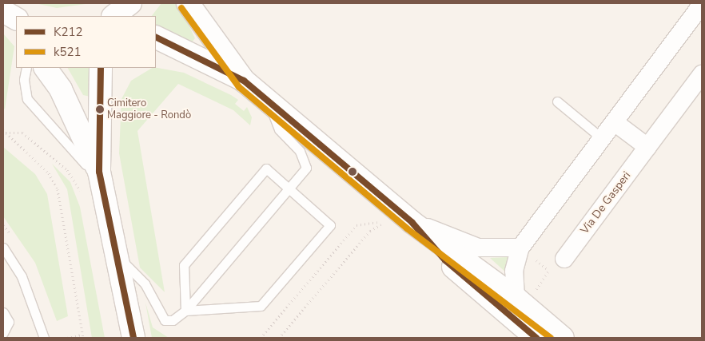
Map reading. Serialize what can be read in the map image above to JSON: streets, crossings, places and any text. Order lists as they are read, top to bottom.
{
  "streets": {
    "street": ["Via De Gasperi"]
  },
  "places": ["Cimitero Maggiore - Rondò"],
  "lines": ["transit line k521", "transit line K212"],
  "legend": ["K212", "k521"]
}
